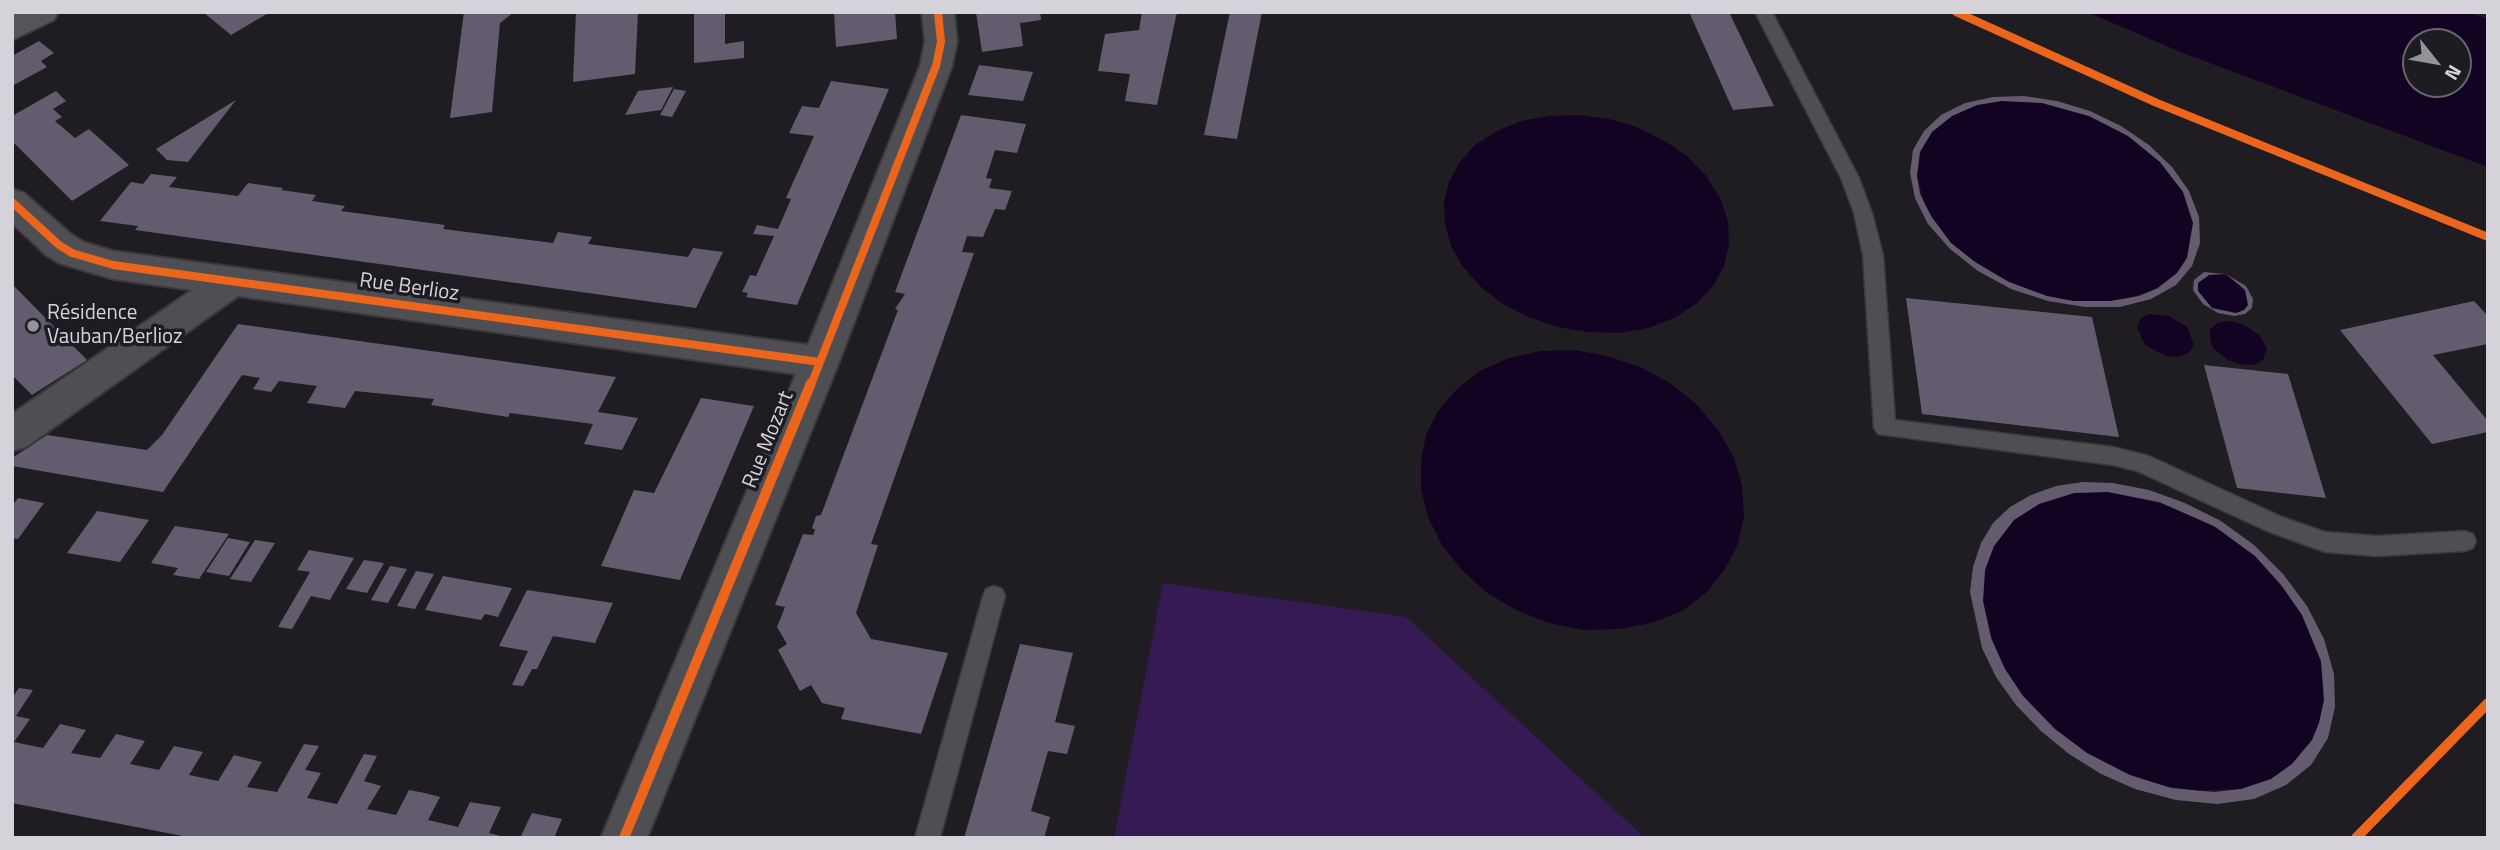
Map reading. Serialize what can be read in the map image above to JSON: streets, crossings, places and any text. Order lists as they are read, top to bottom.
{
  "streets": {
    "street": ["Rue Berlioz", "Rue Mozart"]
  },
  "crossings": [
    ["Rue Berlioz", "Rue Mozart"]
  ],
  "places": ["Résidence Vauban/Berlioz"],
  "north": "bottom right"
}
